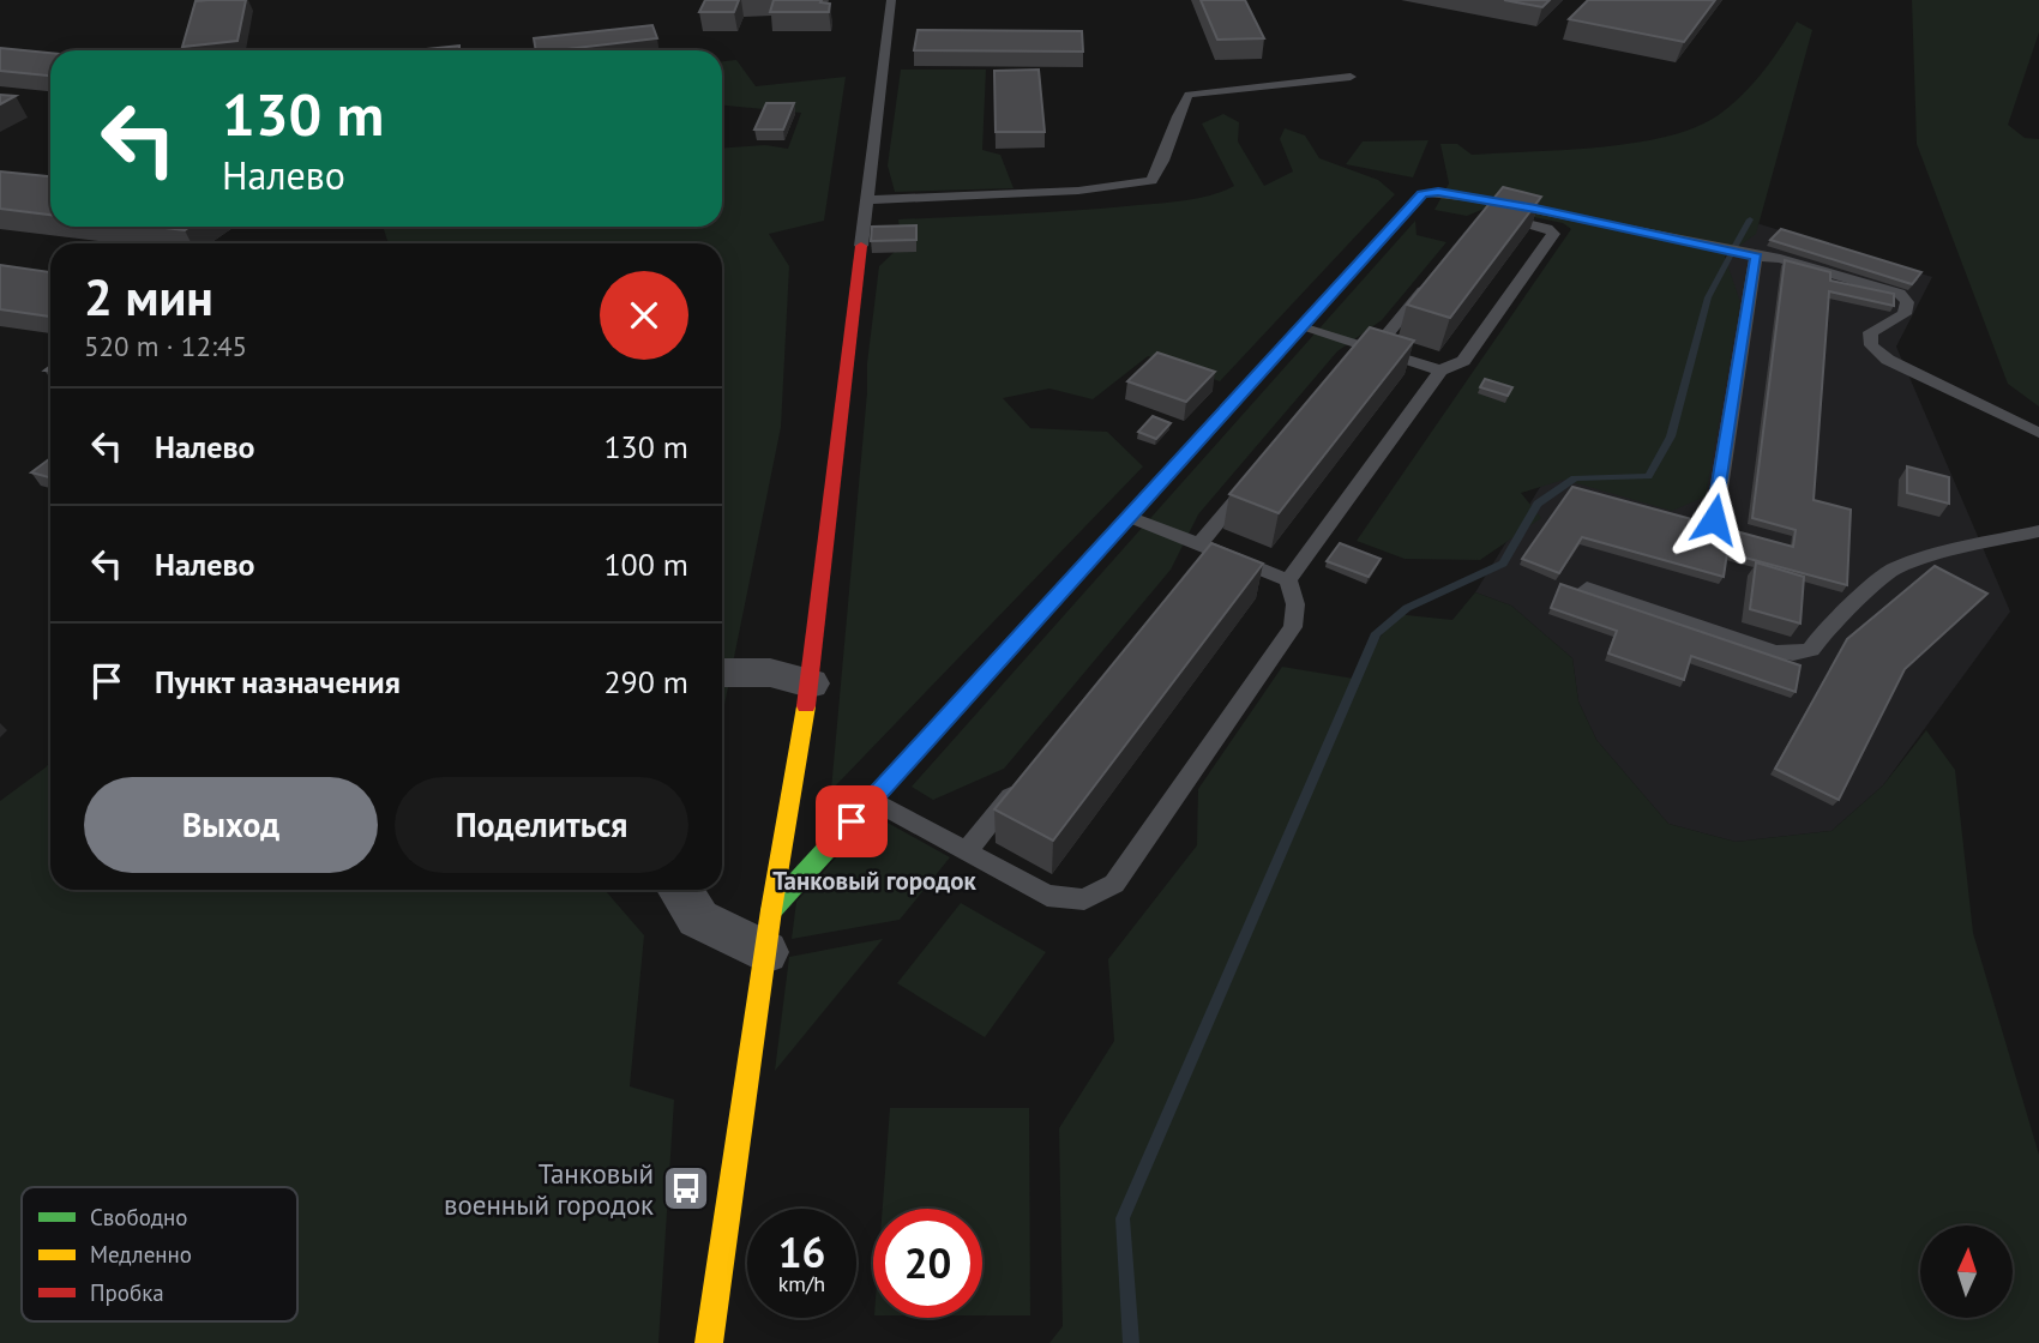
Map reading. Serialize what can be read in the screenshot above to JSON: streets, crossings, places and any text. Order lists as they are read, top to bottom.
{
  "districts": ["Танковый городок"],
  "places": {
    "bus stop": ["Танковый военный городок"]
  },
  "legend": ["Свободно", "Медленно", "Пробка"],
  "north": "top",
  "page": {
    "turn": ["130 m", "Налево"],
    "heading": ["2 мин", "520 m · 12:45"],
    "list": [
      {
        "name": "Налево",
        "value": "130 m"
      },
      {
        "name": "Налево",
        "value": "100 m"
      },
      {
        "name": "Пункт назначения",
        "value": "290 m"
      }
    ],
    "buttons": ["Выход", "Поделиться"],
    "speed": "16 km/h",
    "limit": "20"
  }
}
